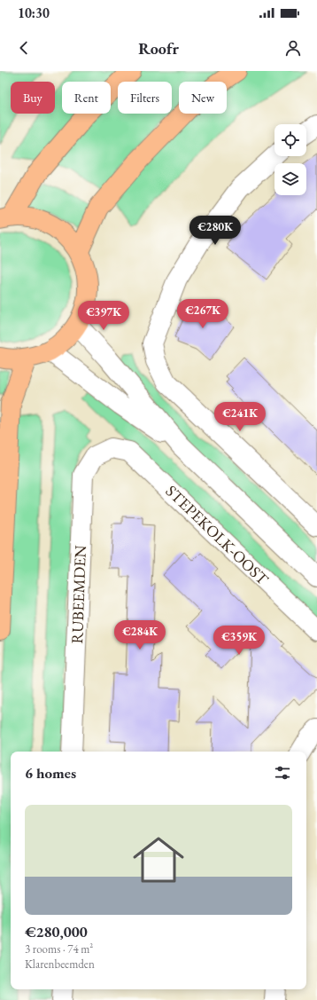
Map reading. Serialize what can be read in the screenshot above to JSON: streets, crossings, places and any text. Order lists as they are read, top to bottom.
{
  "streets": {
    "street": ["STEPEKOLK-OOST", "RUBEEMDEN"]
  },
  "crossings": [
    ["STEPEKOLK-OOST", "RUBEEMDEN"]
  ],
  "page": {
    "status": "10:30",
    "header": "Roofr",
    "chip": [
      "Buy",
      "Rent",
      "Filters",
      "New"
    ],
    "price": [
      "€280K",
      "€267K",
      "€397K",
      "€241K",
      "€284K",
      "€359K"
    ],
    "heading": "6 homes",
    "list": [
      {
        "name": "€280,000",
        "note": "3 rooms · 74 m² · Klarenbeemden"
      }
    ]
  }
}
